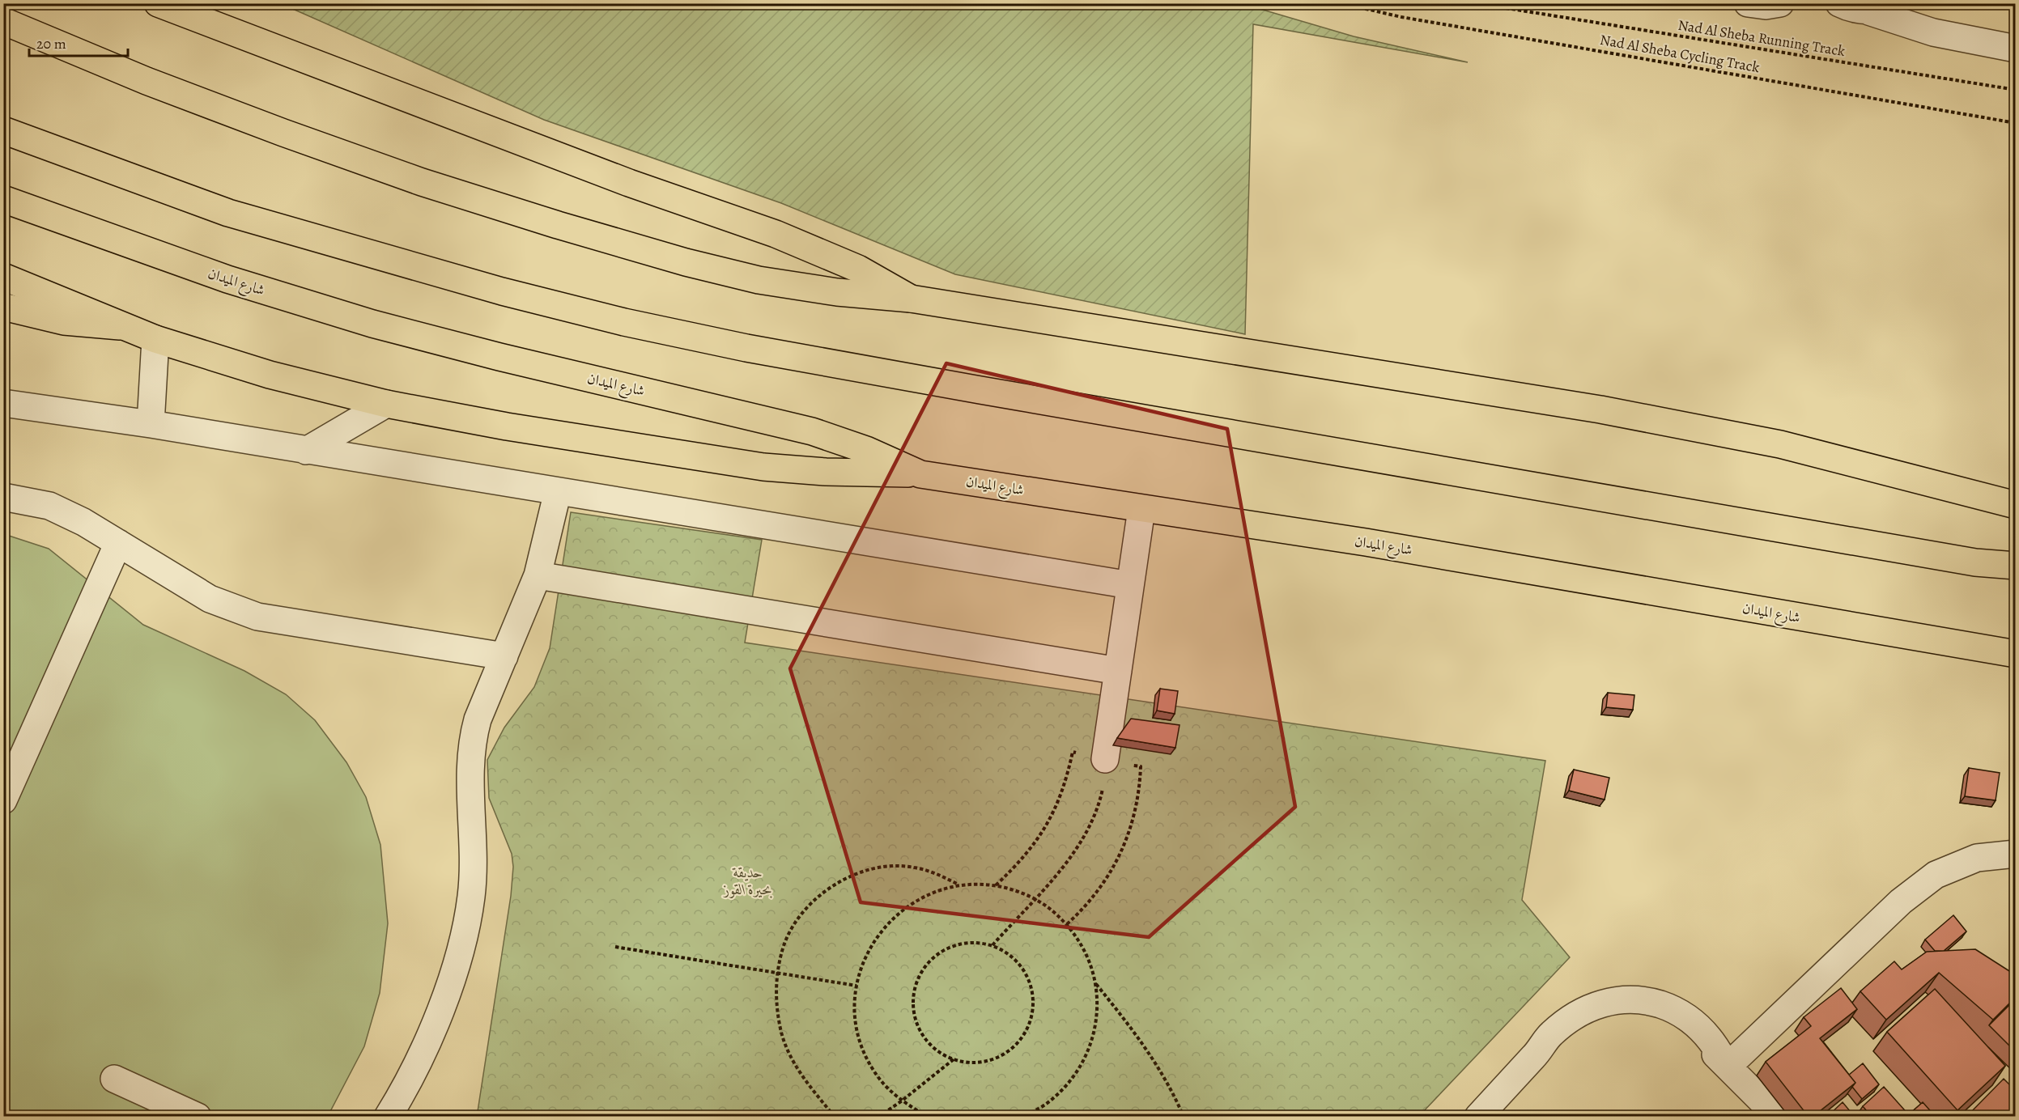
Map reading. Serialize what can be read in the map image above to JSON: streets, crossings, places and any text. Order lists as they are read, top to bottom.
{
  "streets": {
    "main road": ["شارع الميدان"],
    "path": ["Nad Al Sheba Running Track", "Nad Al Sheba Cycling Track"]
  },
  "parks": ["حديقة بحيرة القوز"],
  "scale_bar": "20 m"
}
